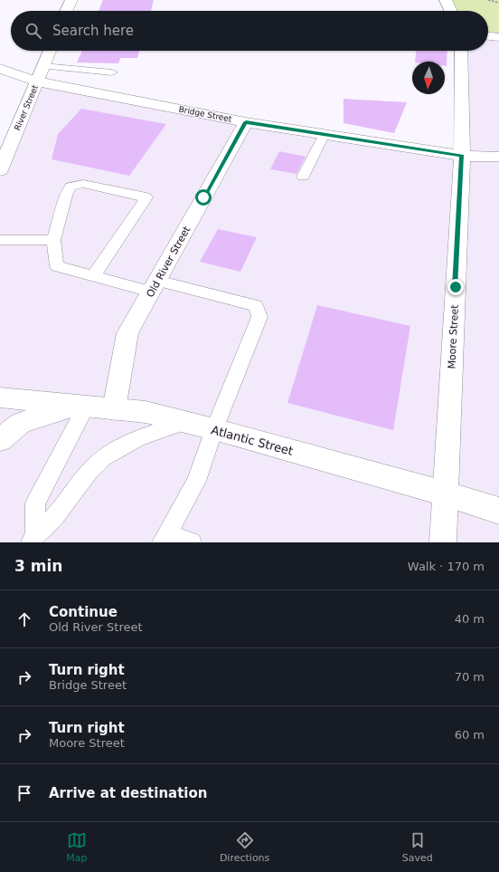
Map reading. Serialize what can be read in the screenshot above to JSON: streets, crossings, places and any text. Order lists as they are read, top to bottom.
{
  "streets": {
    "street": [
      "River Street",
      "Bridge Street",
      "Old River Street",
      "Moore Street",
      "Atlantic Street"
    ]
  },
  "crossings": [
    ["River Street", "Bridge Street"],
    ["Bridge Street", "Old River Street"],
    ["Bridge Street", "Moore Street"],
    ["Old River Street", "Atlantic Street"],
    ["Moore Street", "Atlantic Street"]
  ],
  "north": "bottom",
  "page": {
    "search": "Search here",
    "heading": ["3 min", "Walk · 170 m"],
    "list": [
      ["Continue", "Old River Street", "40 m"],
      ["Turn right", "Bridge Street", "70 m"],
      ["Turn right", "Moore Street", "60 m"],
      "Arrive at destination"
    ],
    "nav": ["Map", "Directions", "Saved"]
  }
}
